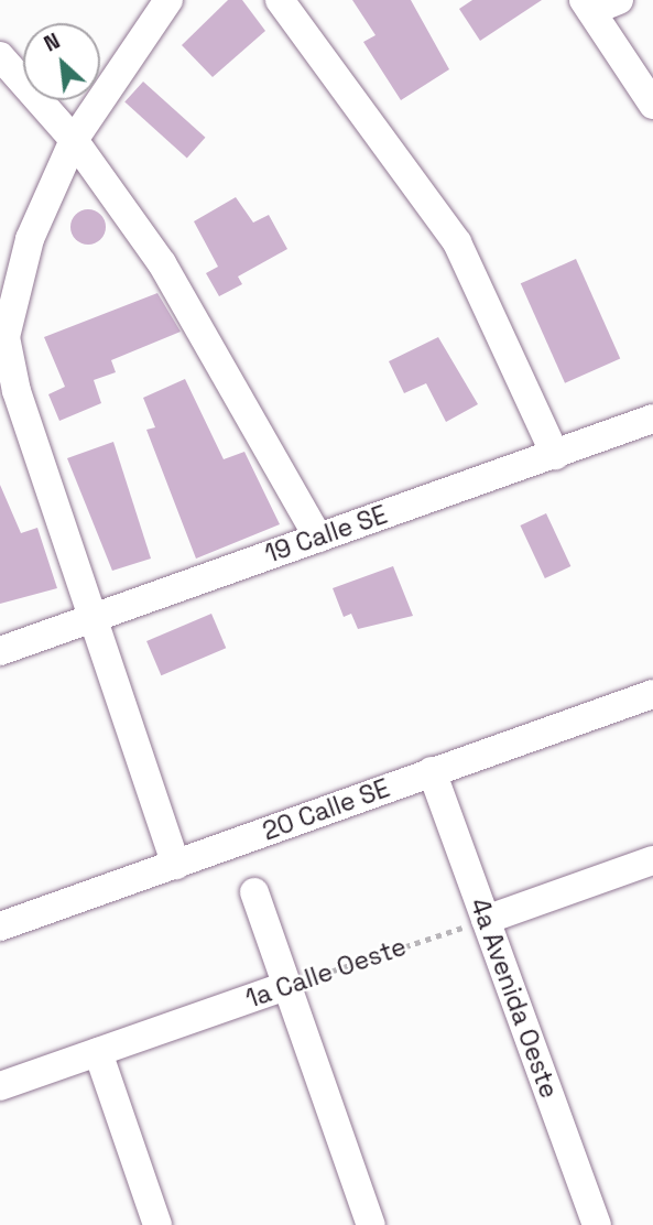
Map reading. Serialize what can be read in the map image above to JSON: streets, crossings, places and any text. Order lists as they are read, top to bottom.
{
  "streets": {
    "street": [
      "19 Calle SE",
      "20 Calle SE",
      "1a Calle Oeste",
      "4a Avenida Oeste"
    ]
  },
  "crossings": [
    ["20 Calle SE", "4a Avenida Oeste"],
    ["1a Calle Oeste", "4a Avenida Oeste"]
  ],
  "north": "top left"
}
